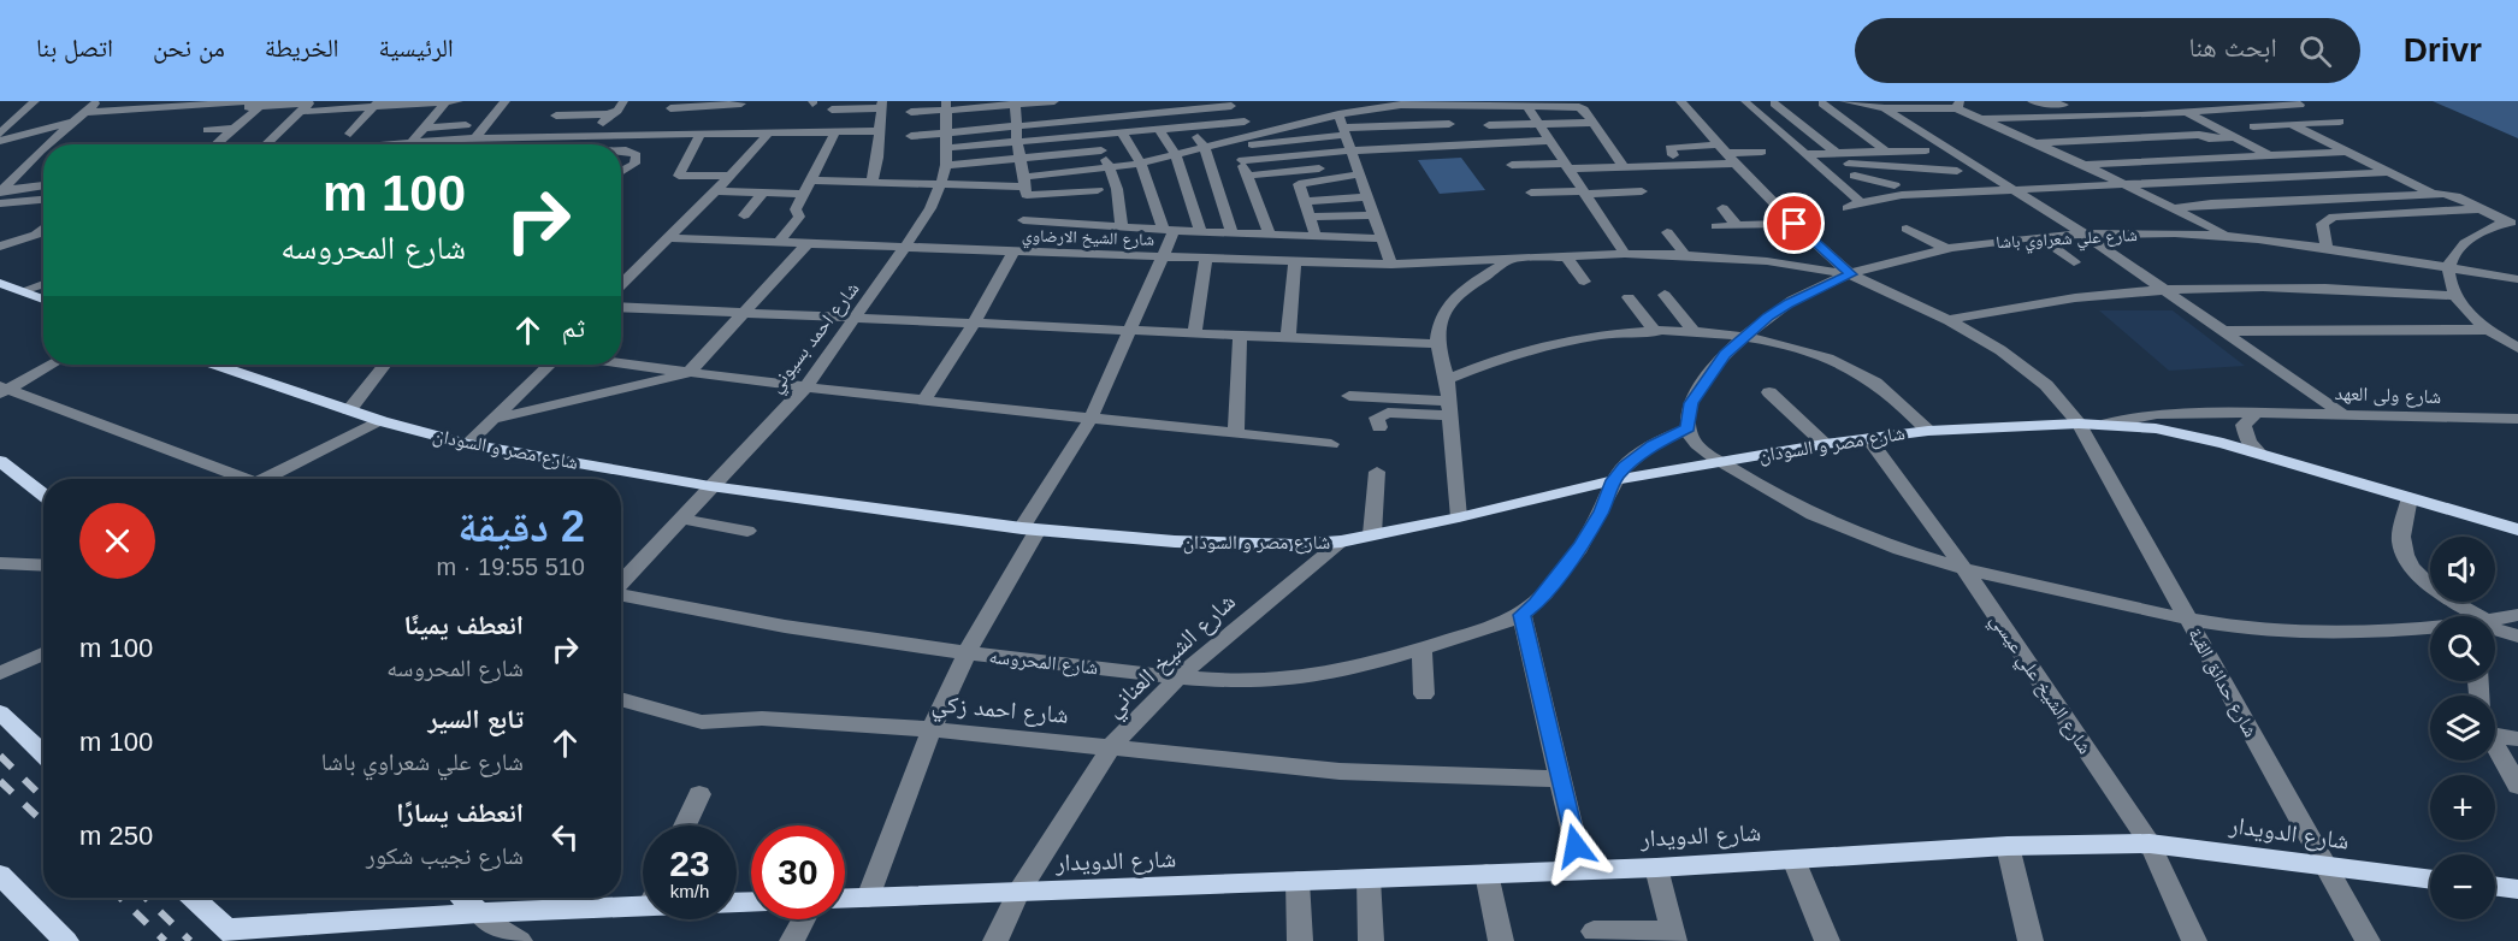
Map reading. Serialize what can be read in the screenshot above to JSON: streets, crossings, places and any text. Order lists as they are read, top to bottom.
{
  "streets": {
    "main road": ["شارع مصر و السودان", "شارع الدويدار"],
    "street": [
      "شارع الشيخ الارضاوي",
      "شارع علي شعراوي باشا",
      "شارع احمد بسيوني",
      "شارع ولى العهد",
      "شارع الشيخ العناني",
      "شارع المحروسه",
      "شارع حدائق القبة",
      "شارع الشيخ علي عيسي",
      "شارع احمد زكي"
    ]
  },
  "crossings": [
    ["شارع الشيخ الارضاوي", "شارع علي شعراوي باشا"],
    ["شارع الشيخ الارضاوي", "شارع احمد بسيوني"],
    ["شارع الشيخ الارضاوي", "شارع حدائق القبة"],
    ["شارع علي شعراوي باشا", "شارع حدائق القبة"],
    ["شارع احمد بسيوني", "شارع مصر و السودان"],
    ["شارع ولى العهد", "شارع مصر و السودان"],
    ["شارع مصر و السودان", "شارع الشيخ العناني"],
    ["شارع مصر و السودان", "شارع المحروسه"],
    ["شارع مصر و السودان", "شارع حدائق القبة"],
    ["شارع مصر و السودان", "شارع الشيخ علي عيسي"],
    ["شارع الشيخ العناني", "شارع المحروسه"],
    ["شارع الشيخ العناني", "شارع احمد زكي"],
    ["شارع الشيخ العناني", "شارع الدويدار"],
    ["شارع حدائق القبة", "شارع الدويدار"],
    ["شارع الشيخ علي عيسي", "شارع الدويدار"]
  ],
  "page": {
    "header": "Drivr",
    "search": "ابحث هنا",
    "nav": [
      "الرئيسية",
      "الخريطة",
      "من نحن",
      "اتصل بنا"
    ],
    "turn": ["100 m", "شارع المحروسه"],
    "then": "ثم",
    "heading": ["2 دقيقة", "510 m · 19:55"],
    "map_buttons": ["+", "−"],
    "list": [
      {
        "name": "انعطف يمينًا",
        "note": "شارع المحروسه",
        "value": "100 m"
      },
      {
        "name": "تابع السير",
        "note": "شارع علي شعراوي باشا",
        "value": "100 m"
      },
      {
        "name": "انعطف يسارًا",
        "note": "شارع نجيب شكور",
        "value": "250 m"
      }
    ],
    "speed": "23 km/h",
    "limit": "30"
  }
}
